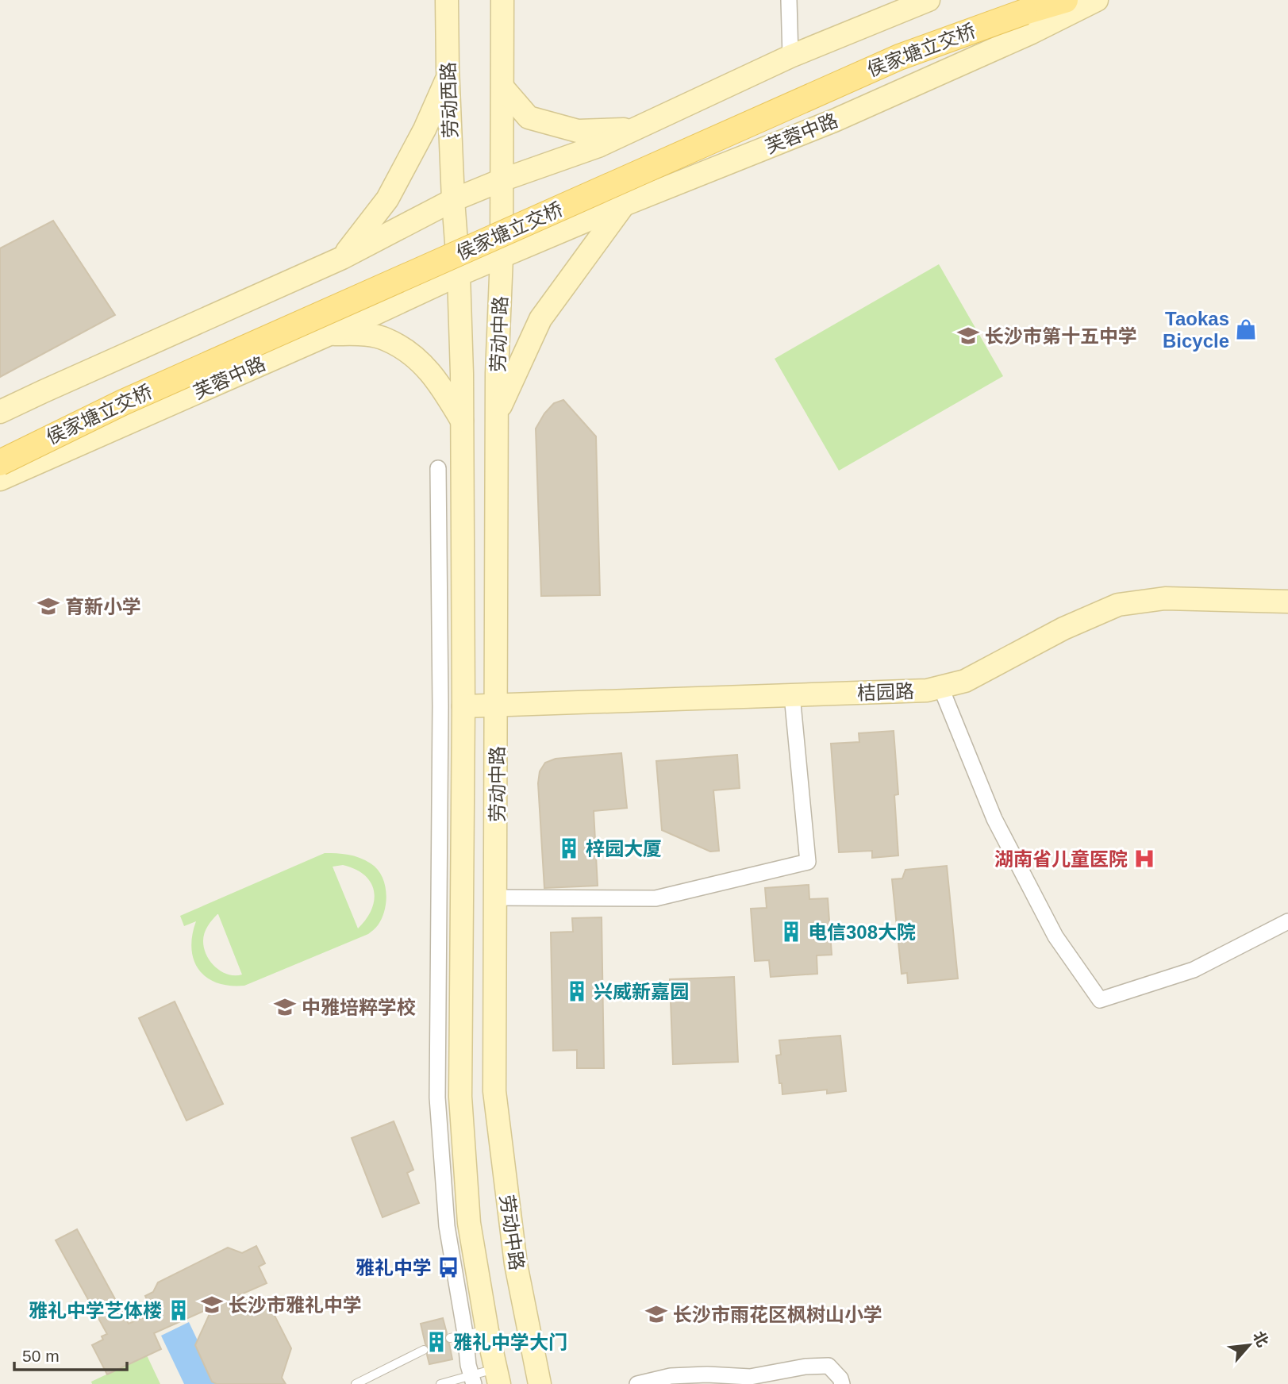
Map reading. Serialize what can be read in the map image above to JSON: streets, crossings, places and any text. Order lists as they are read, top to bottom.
{
  "streets": {
    "main road": [
      "侯家塘立交桥",
      "劳动西路",
      "芙蓉中路",
      "劳动中路",
      "桔园路"
    ]
  },
  "crossings": [
    ["劳动西路", "劳动中路"],
    ["芙蓉中路", "劳动中路"],
    ["劳动中路", "桔园路"]
  ],
  "places": {
    "shop": ["Taokas Bicycle"],
    "school or university": [
      "长沙市第十五中学",
      "育新小学",
      "中雅培粹学校",
      "长沙市雅礼中学",
      "长沙市雨花区枫树山小学"
    ],
    "building": [
      "梓园大厦",
      "电信308大院",
      "兴威新嘉园",
      "雅礼中学艺体楼",
      "雅礼中学大门"
    ],
    "hospital": ["湖南省儿童医院"],
    "bus stop": ["雅礼中学"]
  },
  "scale_bar": "50 m",
  "north": "top right"
}
